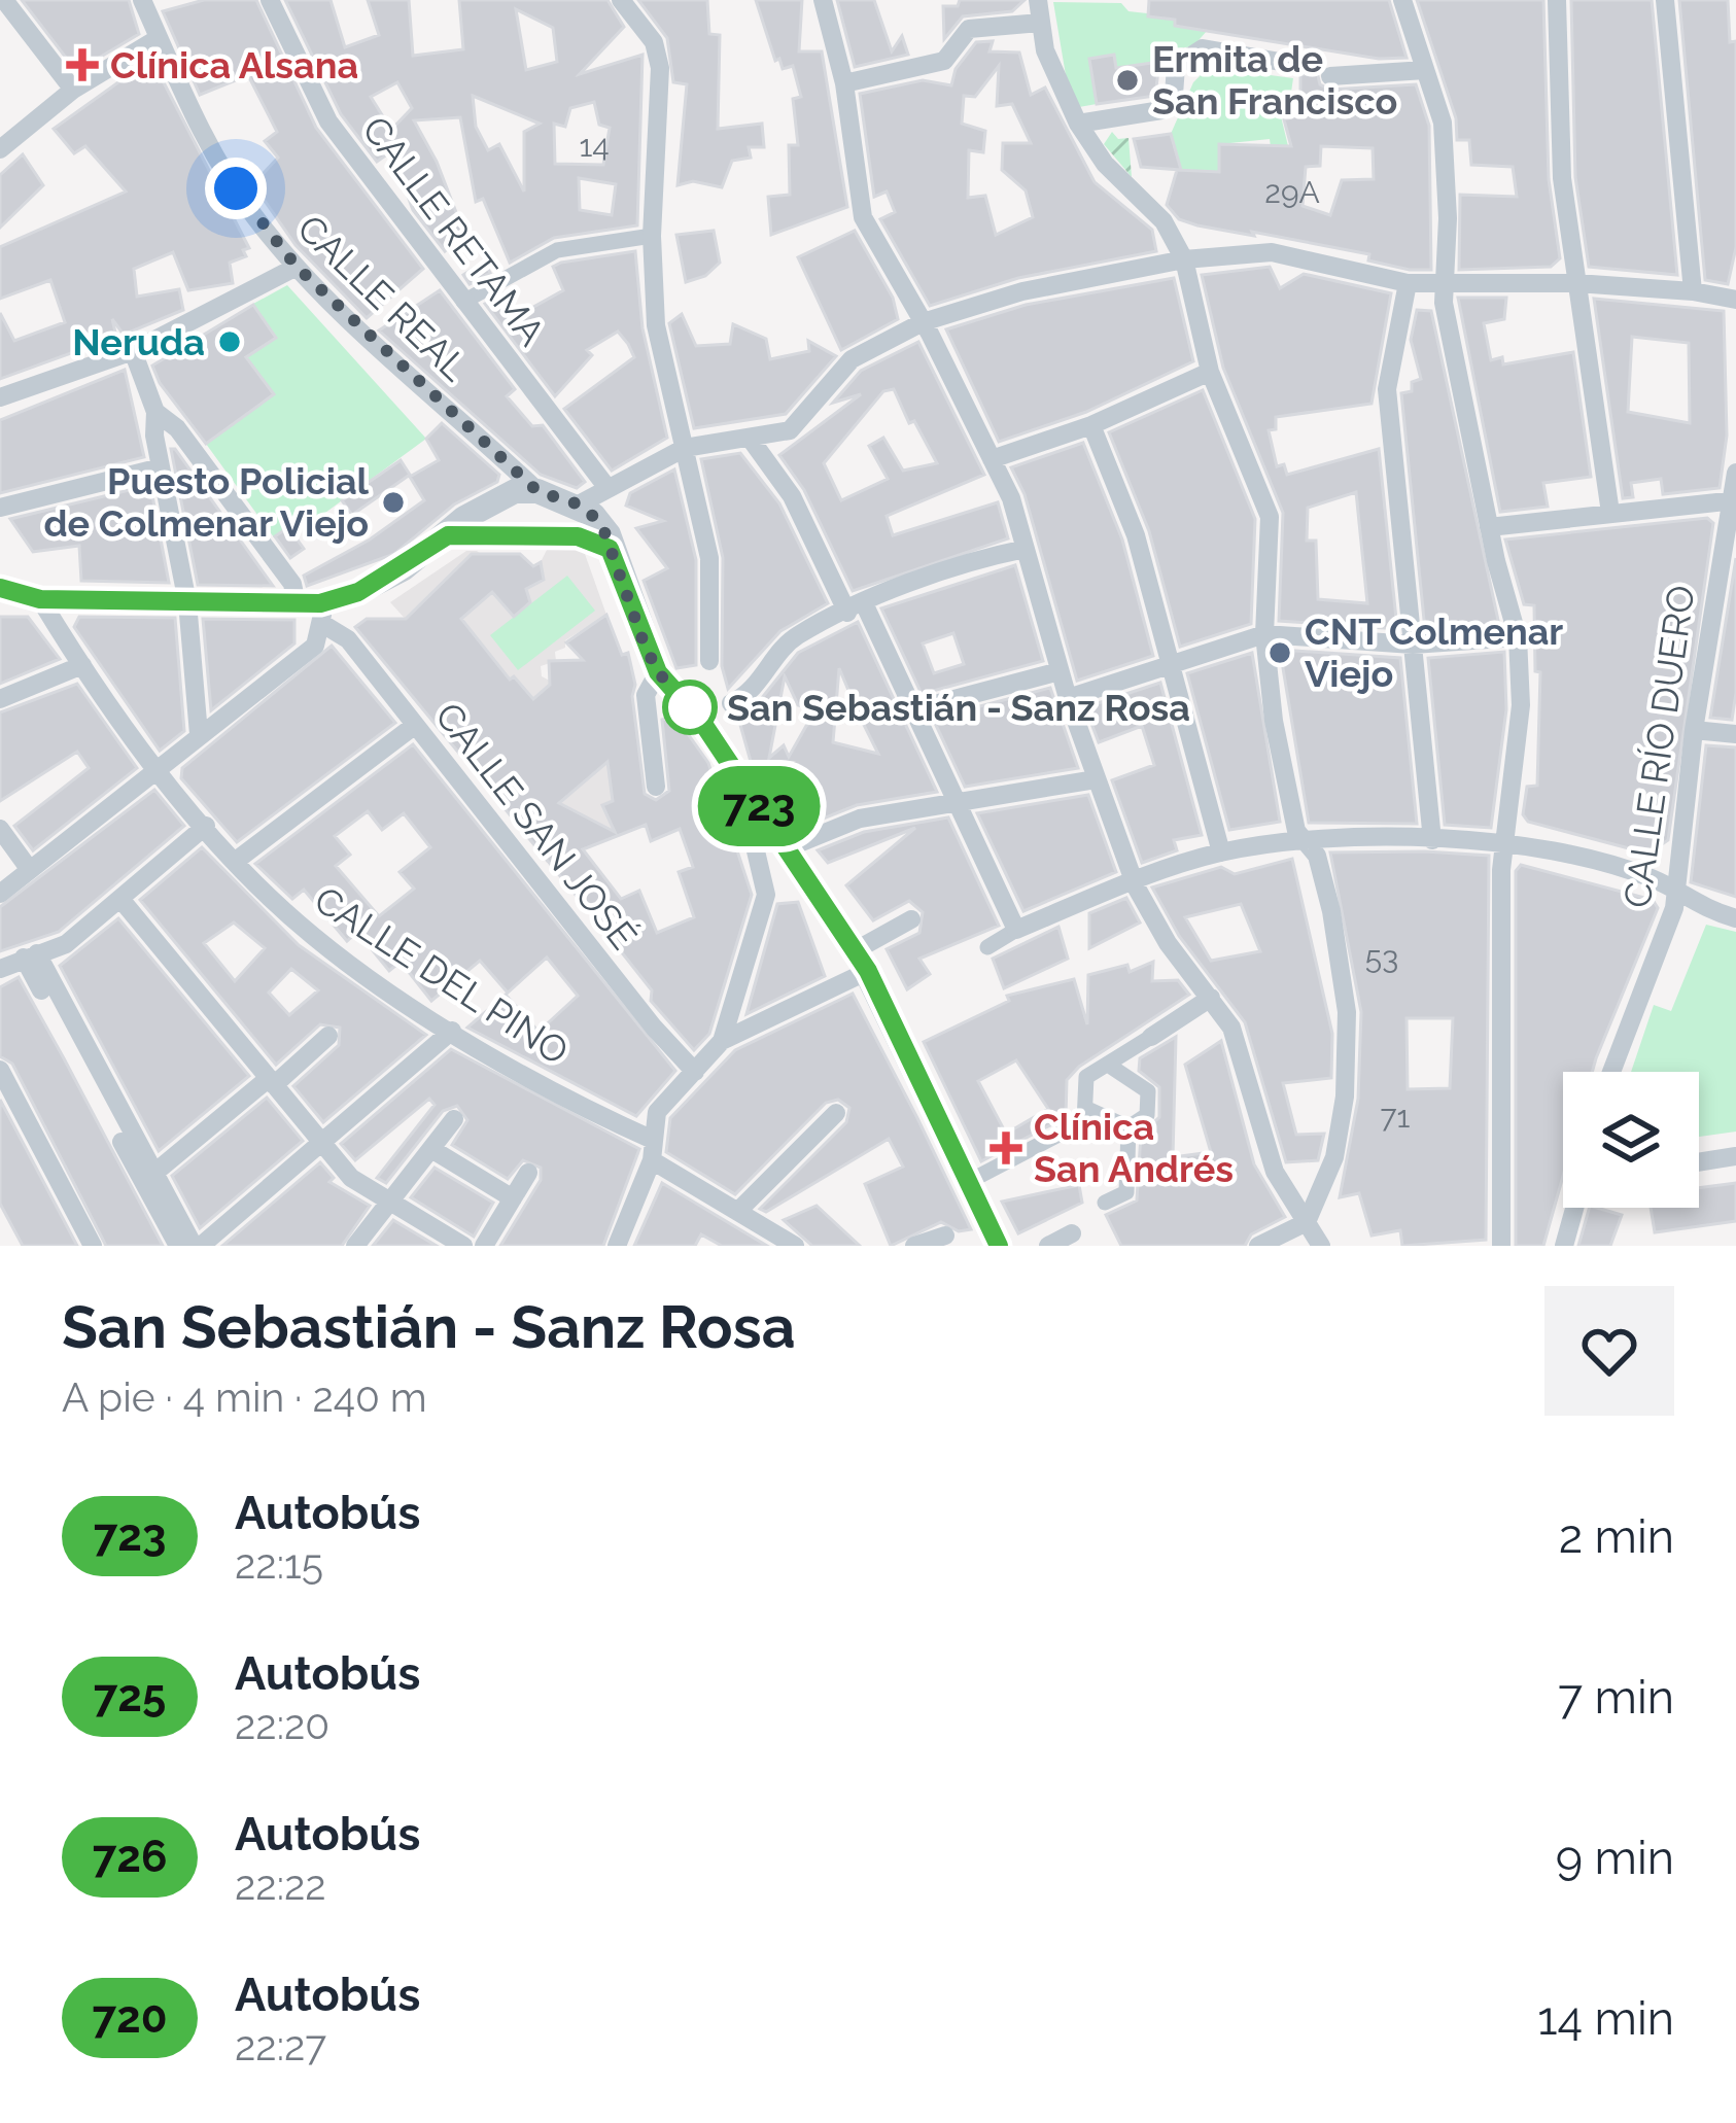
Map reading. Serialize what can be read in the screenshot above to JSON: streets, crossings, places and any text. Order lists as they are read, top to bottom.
{
  "streets": {
    "street": [
      "CALLE RETAMA",
      "CALLE REAL",
      "CALLE RÍO DUERO",
      "CALLE SAN JOSÉ",
      "CALLE DEL PINO"
    ]
  },
  "places": {
    "health": ["Clínica Alsana", "Clínica San Andrés"],
    "other": [
      "Ermita de San Francisco",
      "Neruda",
      "Puesto Policial de Colmenar Viejo",
      "CNT Colmenar Viejo",
      "San Sebastián - Sanz Rosa"
    ]
  },
  "lines": ["bus line 723"],
  "house_numbers": [
    "14",
    "29A",
    "53",
    "71"
  ],
  "page": {
    "on_map": "723",
    "heading": ["San Sebastián - Sanz Rosa", "A pie · 4 min · 240 m"],
    "list": [
      {
        "mark": "723",
        "name": "Autobús",
        "note": "22:15",
        "value": "2 min"
      },
      {
        "mark": "725",
        "name": "Autobús",
        "note": "22:20",
        "value": "7 min"
      },
      {
        "mark": "726",
        "name": "Autobús",
        "note": "22:22",
        "value": "9 min"
      },
      {
        "mark": "720",
        "name": "Autobús",
        "note": "22:27",
        "value": "14 min"
      }
    ]
  }
}
